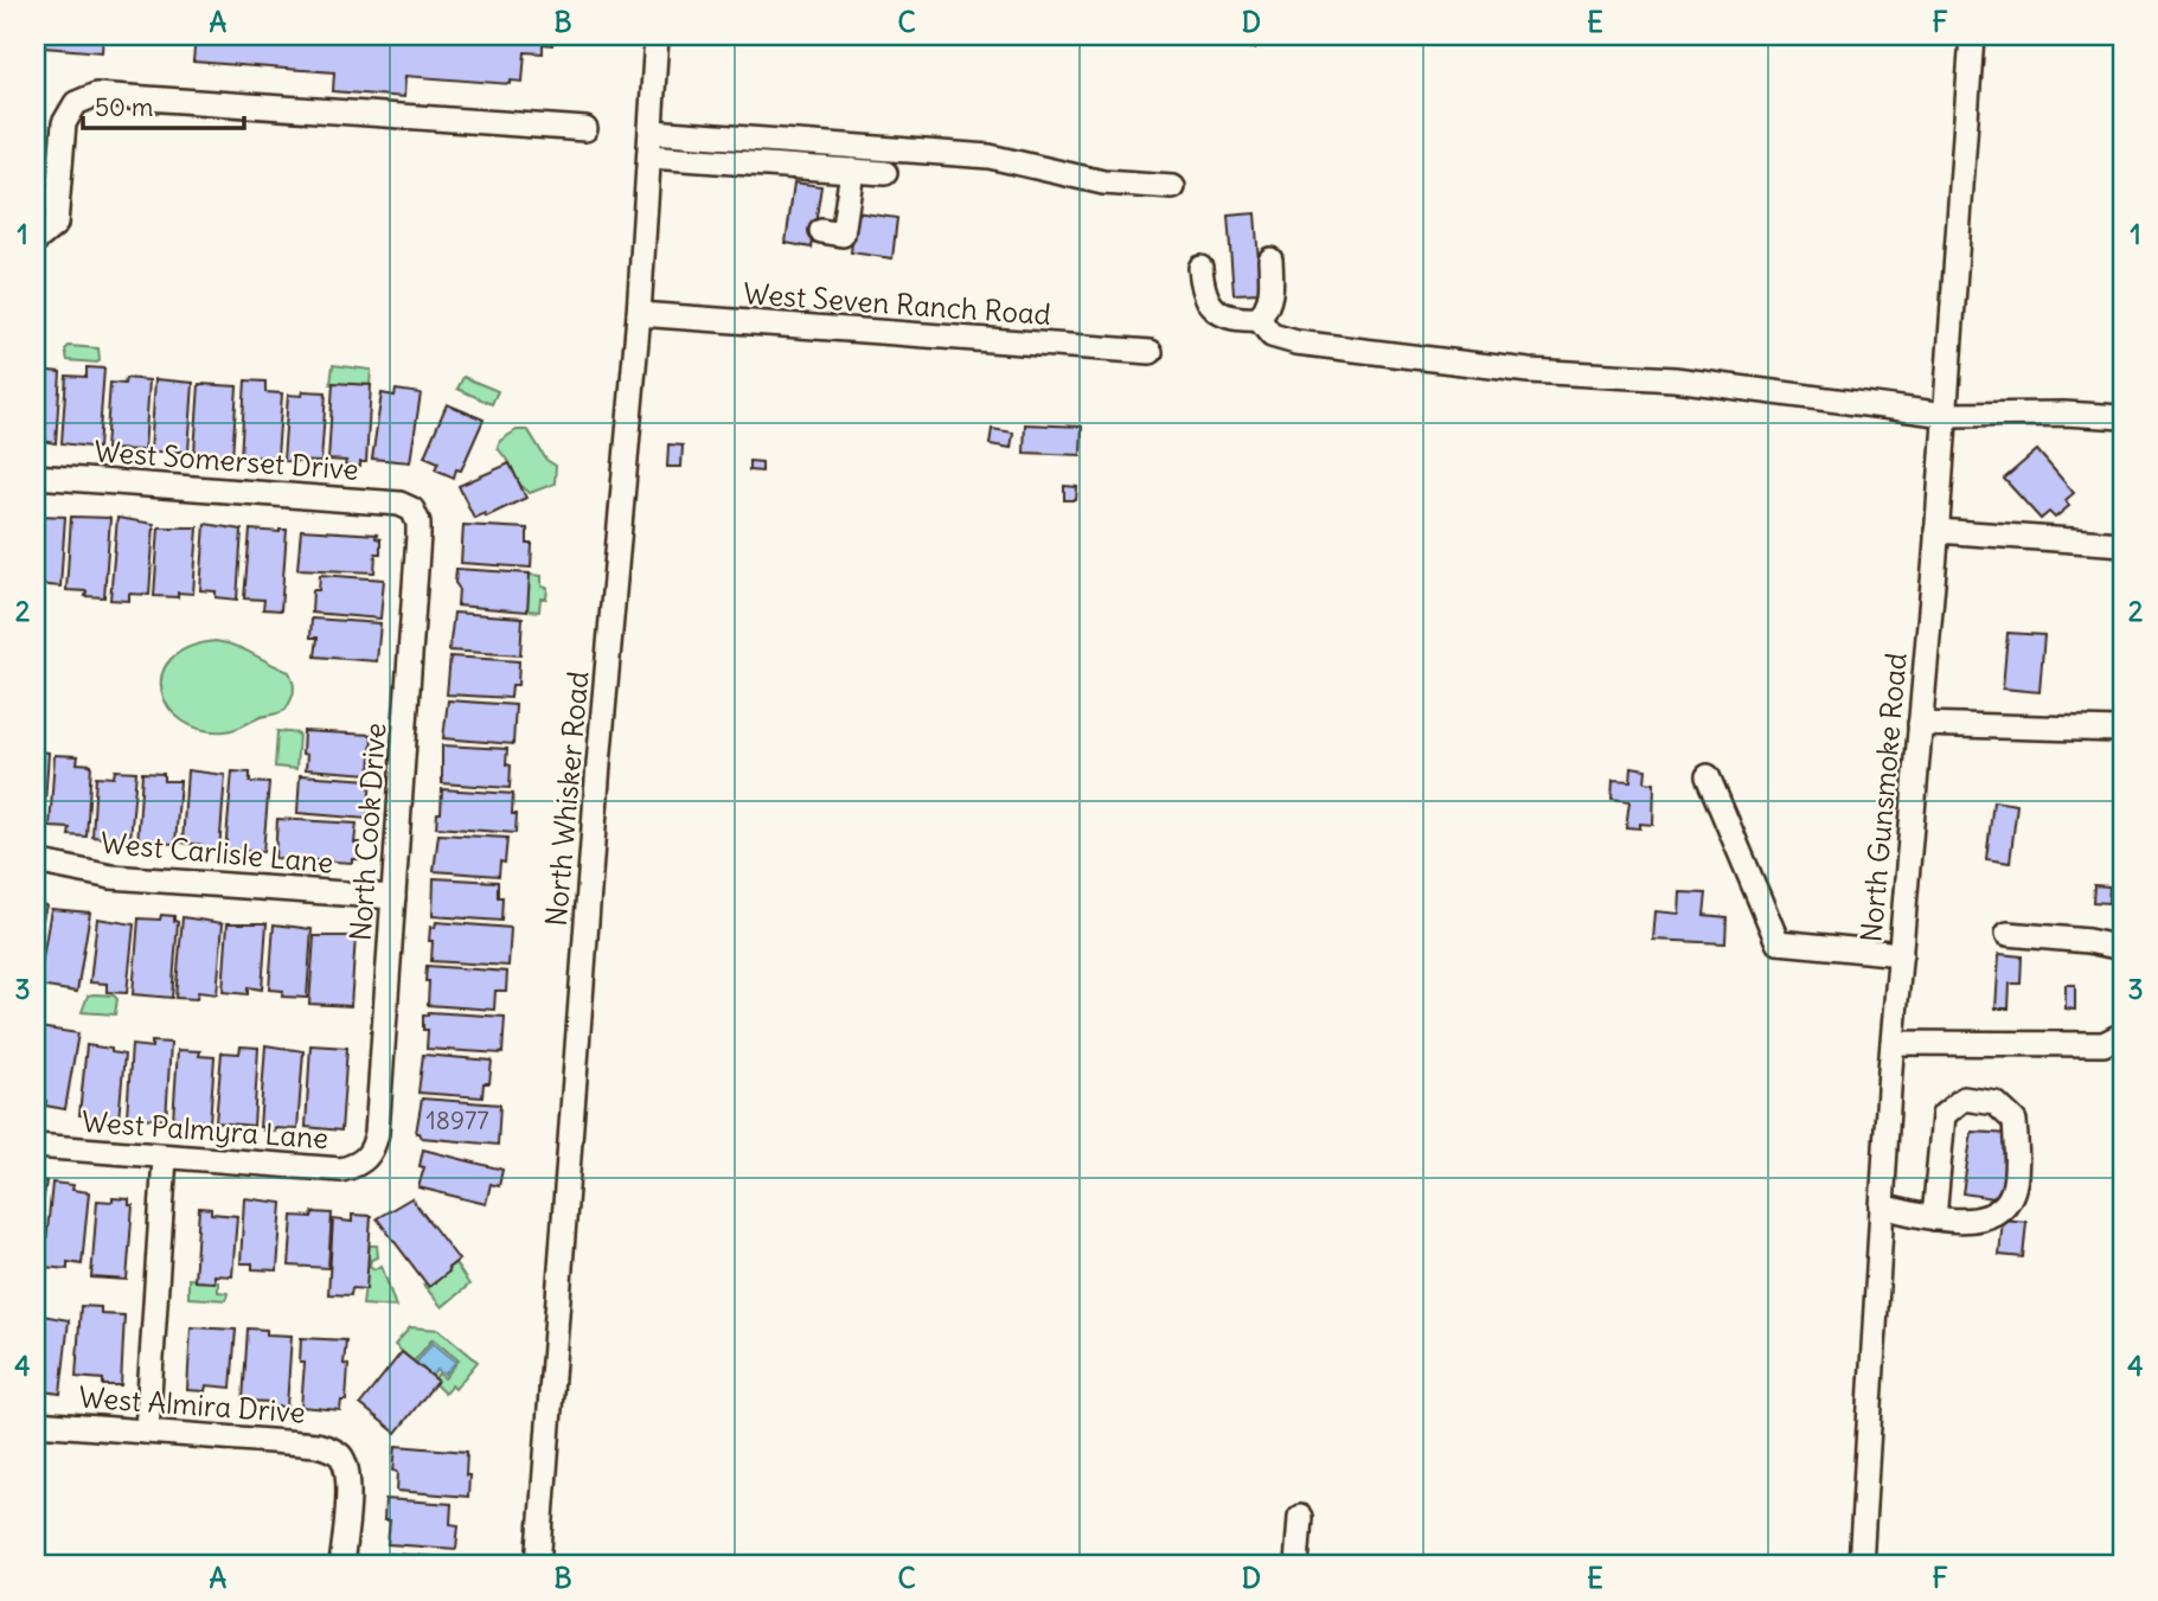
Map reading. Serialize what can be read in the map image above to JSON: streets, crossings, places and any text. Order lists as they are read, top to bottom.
{
  "streets": {
    "street": [
      "West Seven Ranch Road",
      "West Somerset Drive",
      "North Gunsmoke Road",
      "North Whisker Road",
      "North Cook Drive",
      "West Carlisle Lane",
      "West Palmyra Lane",
      "West Almira Drive"
    ]
  },
  "crossings": [
    ["West Seven Ranch Road", "North Whisker Road"],
    ["West Somerset Drive", "North Cook Drive"],
    ["North Cook Drive", "West Carlisle Lane"],
    ["North Cook Drive", "West Palmyra Lane"]
  ],
  "house_numbers": ["18977"],
  "scale_bar": "50 m",
  "grid": {
    "columns": [
      "A",
      "B",
      "C",
      "D",
      "E",
      "F"
    ],
    "rows": [
      "1",
      "2",
      "3",
      "4"
    ]
  }
}
